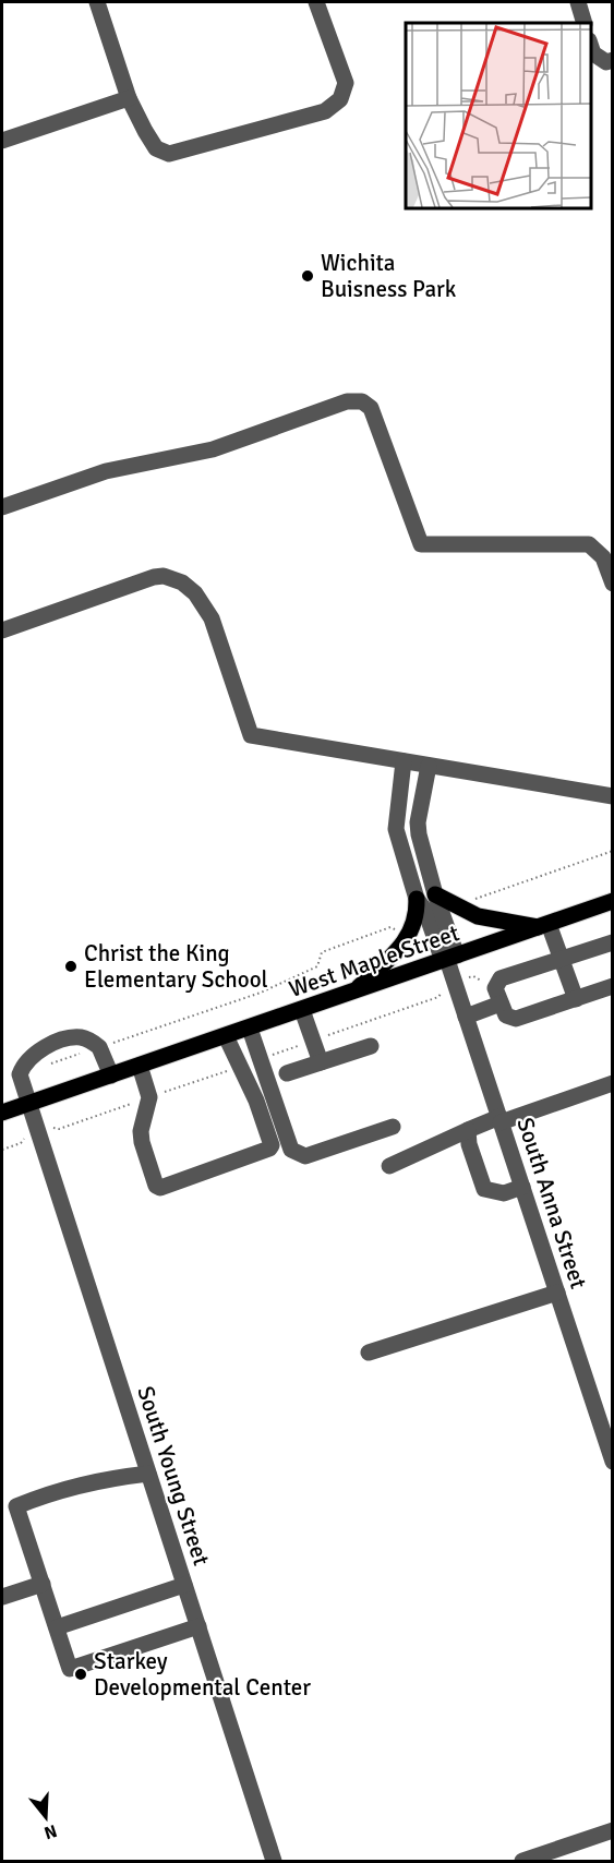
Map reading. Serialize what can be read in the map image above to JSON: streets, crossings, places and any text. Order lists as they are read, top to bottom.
{
  "streets": {
    "main road": ["West Maple Street"],
    "street": ["South Anna Street", "South Young Street"]
  },
  "crossings": [
    ["West Maple Street", "South Anna Street"],
    ["West Maple Street", "South Young Street"]
  ],
  "places": ["Wichita Buisness Park", "Christ the King Elementary School", "Starkey Developmental Center"],
  "north": "bottom"
}
